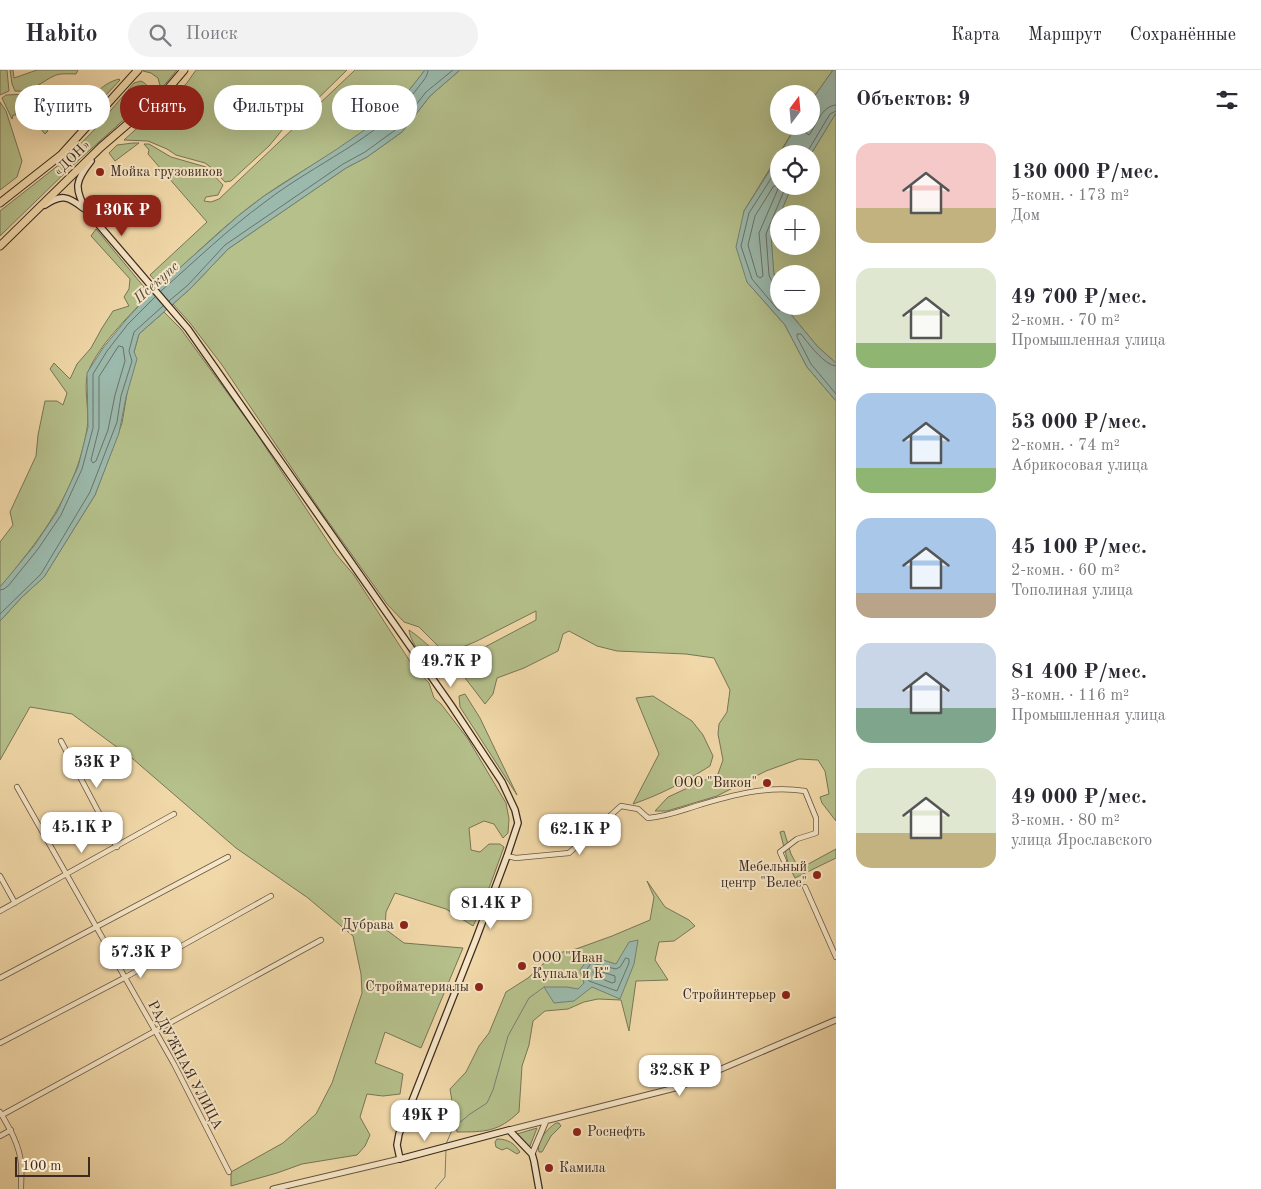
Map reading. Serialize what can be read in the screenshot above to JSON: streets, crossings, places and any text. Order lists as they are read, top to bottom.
{
  "streets": {
    "highway": ["«ДОН»"],
    "street": ["РАДУЖНАЯ УЛИЦА"]
  },
  "water": ["Псекупс"],
  "places": [
    "Мойка грузовиков",
    "ООО \"Викон\"",
    "Мебельный центр \"Велес\"",
    "Дубрава",
    "ООО \"Иван Купала и К\"",
    "Стройматериалы",
    "Стройинтерьер",
    "Роснефть",
    "Камила"
  ],
  "scale_bar": "100 m",
  "north": "top",
  "page": {
    "header": "Habito",
    "search": "Поиск",
    "nav": ["Карта", "Маршрут", "Сохранённые"],
    "heading": "Объектов: 9",
    "map_buttons": ["+", "−"],
    "chip": [
      "Купить",
      "Снять",
      "Фильтры",
      "Новое"
    ],
    "list": [
      {
        "name": "130 000 ₽/мес.",
        "note": "5-комн. · 173 m² · Дом"
      },
      {
        "name": "49 700 ₽/мес.",
        "note": "2-комн. · 70 m² · Промышленная улица"
      },
      {
        "name": "53 000 ₽/мес.",
        "note": "2-комн. · 74 m² · Абрикосовая улица"
      },
      {
        "name": "45 100 ₽/мес.",
        "note": "2-комн. · 60 m² · Тополиная улица"
      },
      {
        "name": "81 400 ₽/мес.",
        "note": "3-комн. · 116 m² · Промышленная улица"
      },
      {
        "name": "49 000 ₽/мес.",
        "note": "3-комн. · 80 m² · улица Ярославского"
      }
    ],
    "price": [
      "130K ₽",
      "49.7K ₽",
      "53K ₽",
      "45.1K ₽",
      "62.1K ₽",
      "81.4K ₽",
      "57.3K ₽",
      "32.8K ₽",
      "49K ₽"
    ],
    "scale": "100 m"
  }
}
